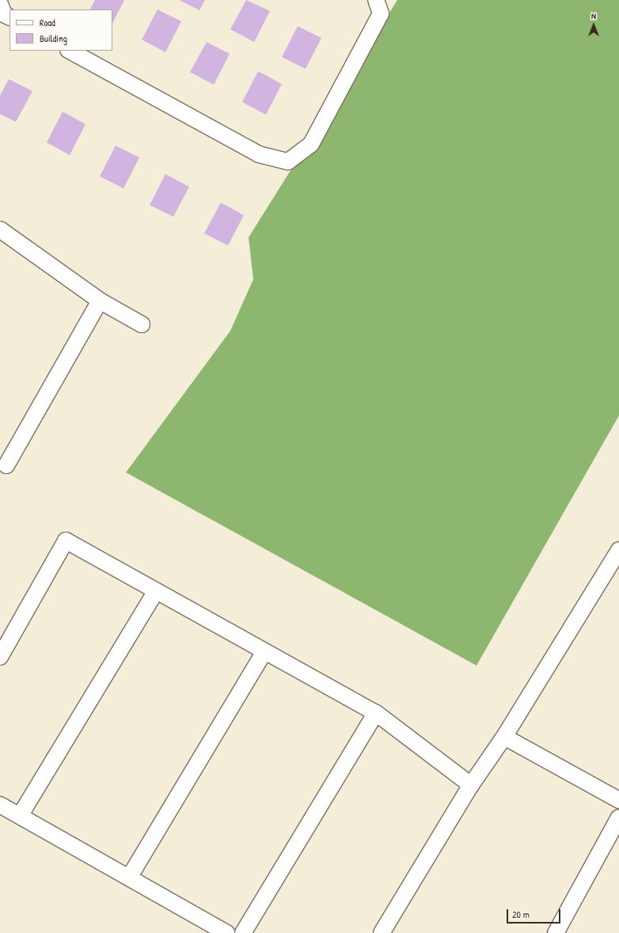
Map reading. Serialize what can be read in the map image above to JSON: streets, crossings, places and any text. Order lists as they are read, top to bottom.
{
  "legend": ["Road", "Building"],
  "scale_bar": "20 m",
  "north": "top"
}
